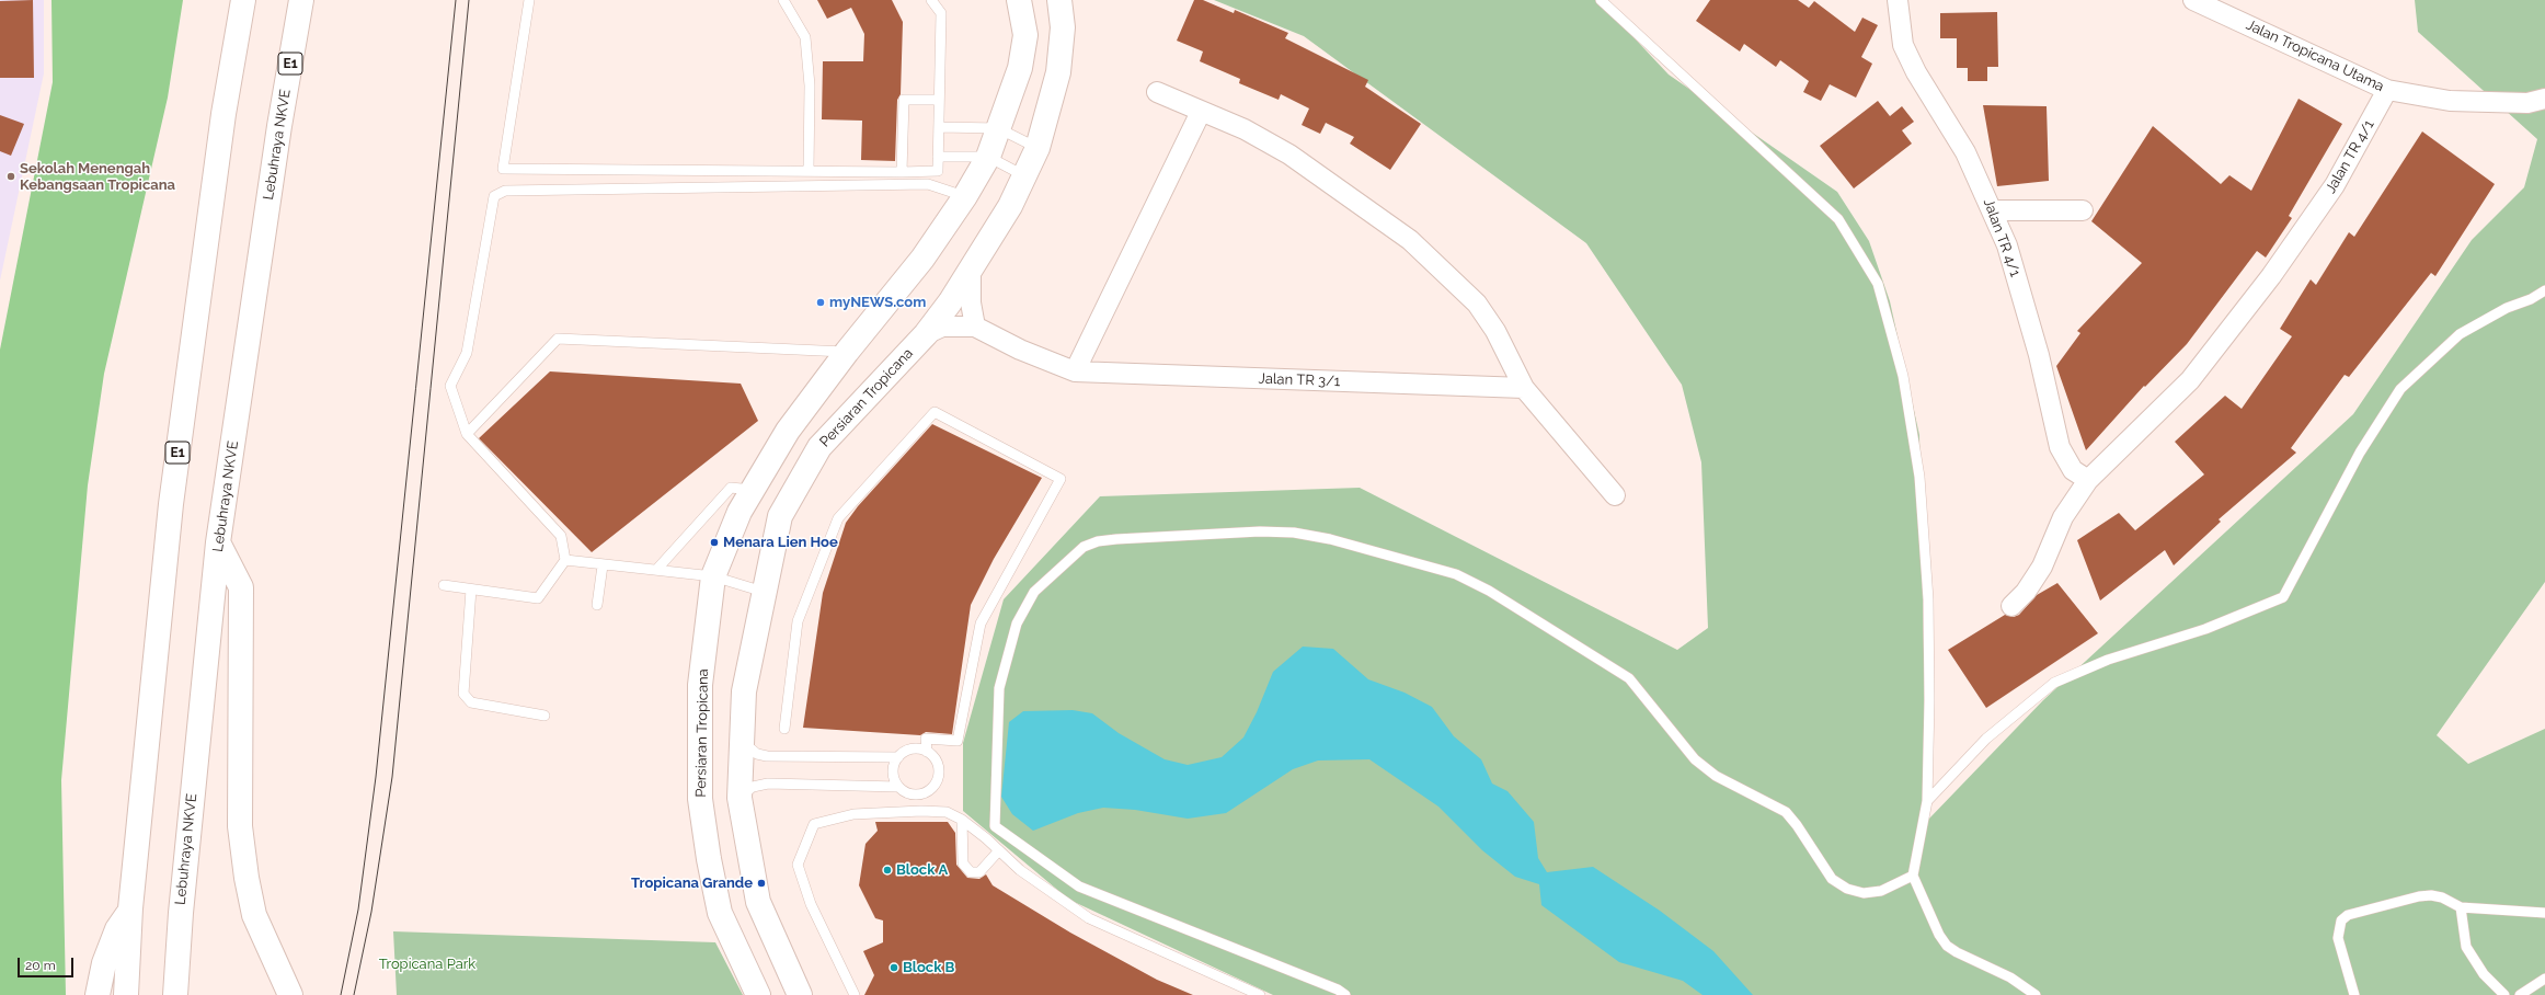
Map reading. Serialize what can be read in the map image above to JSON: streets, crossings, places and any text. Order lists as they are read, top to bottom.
{
  "streets": {
    "main road": ["E1", "Lebuhraya NKVE", "Persiaran Tropicana"],
    "street": ["Jalan Tropicana Utama", "Jalan TR 4/1", "Jalan TR 3/1"]
  },
  "crossings": [
    ["Jalan Tropicana Utama", "Jalan TR 4/1"]
  ],
  "parks": ["Tropicana Park"],
  "places": [
    "Sekolah Menengah Kebangsaan Tropicana",
    "myNEWS.com",
    "Menara Lien Hoe",
    "Block A",
    "Tropicana Grande",
    "Block B"
  ],
  "scale_bar": "20 m"
}
